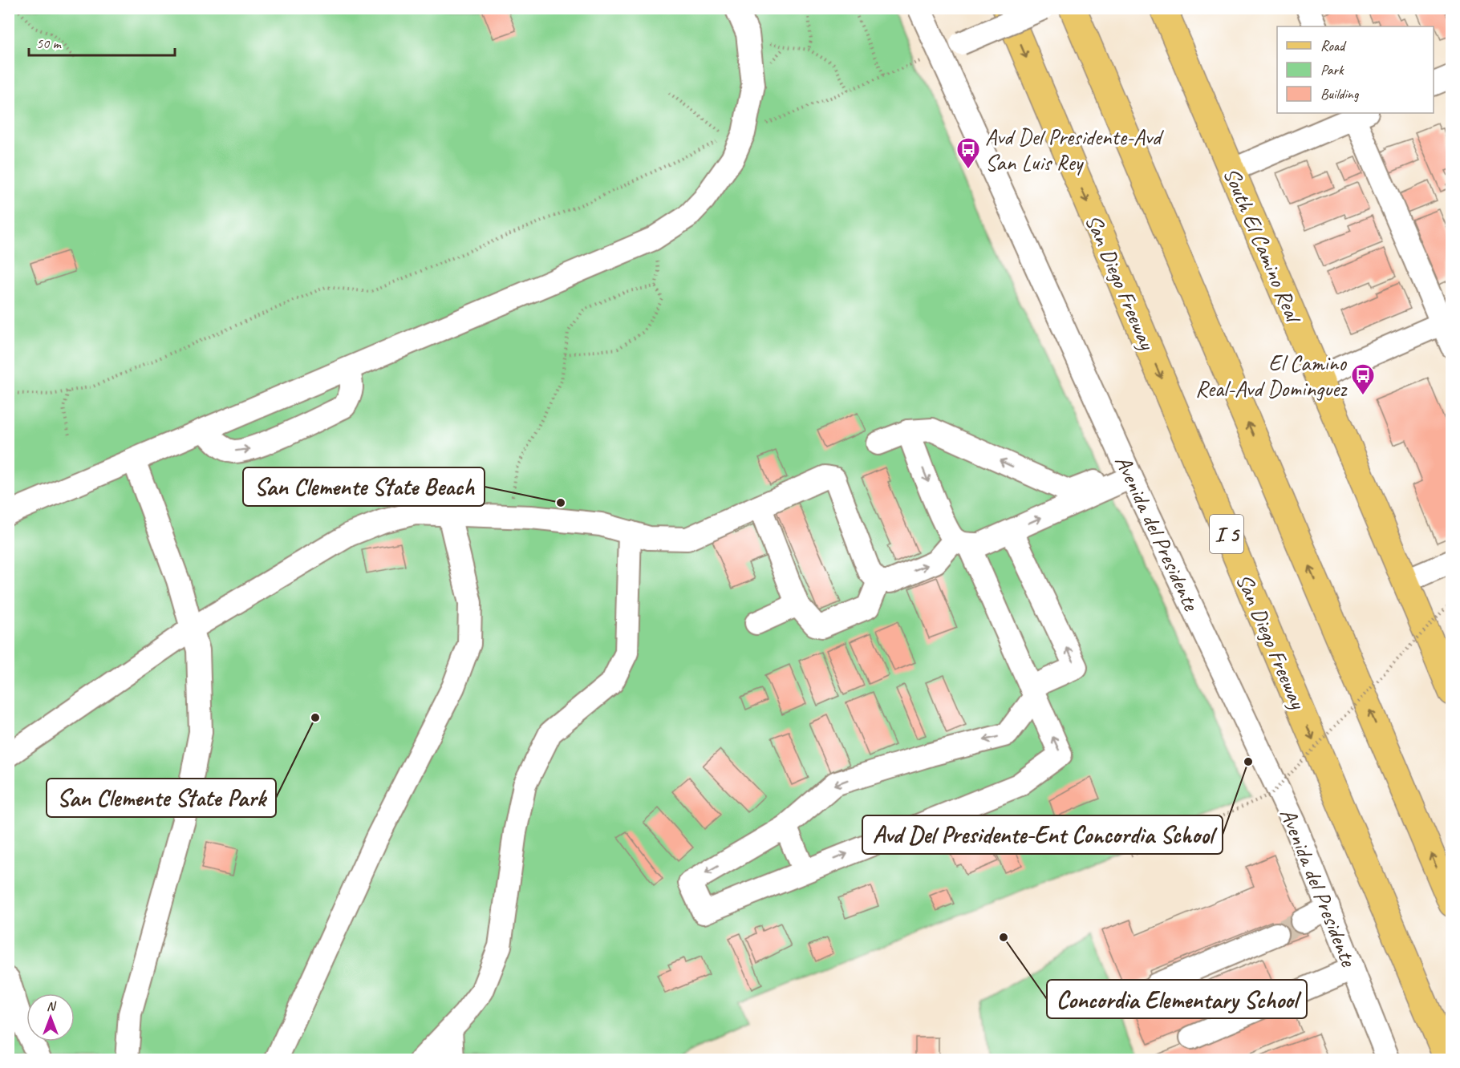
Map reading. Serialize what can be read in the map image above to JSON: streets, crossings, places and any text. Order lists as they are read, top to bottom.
{
  "streets": {
    "main road": ["South El Camino Real", "San Diego Freeway", "I 5"],
    "street": ["Avenida del Presidente"]
  },
  "places": {
    "bus stop": ["Avd Del Presidente-Avd San Luis Rey", "El Camino Real-Avd Dominguez"],
    "other": [
      "San Clemente State Beach",
      "San Clemente State Park",
      "Avd Del Presidente-Ent Concordia School",
      "Concordia Elementary School"
    ]
  },
  "legend": ["Road", "Park", "Building"],
  "scale_bar": "50 m",
  "north": "top"
}
